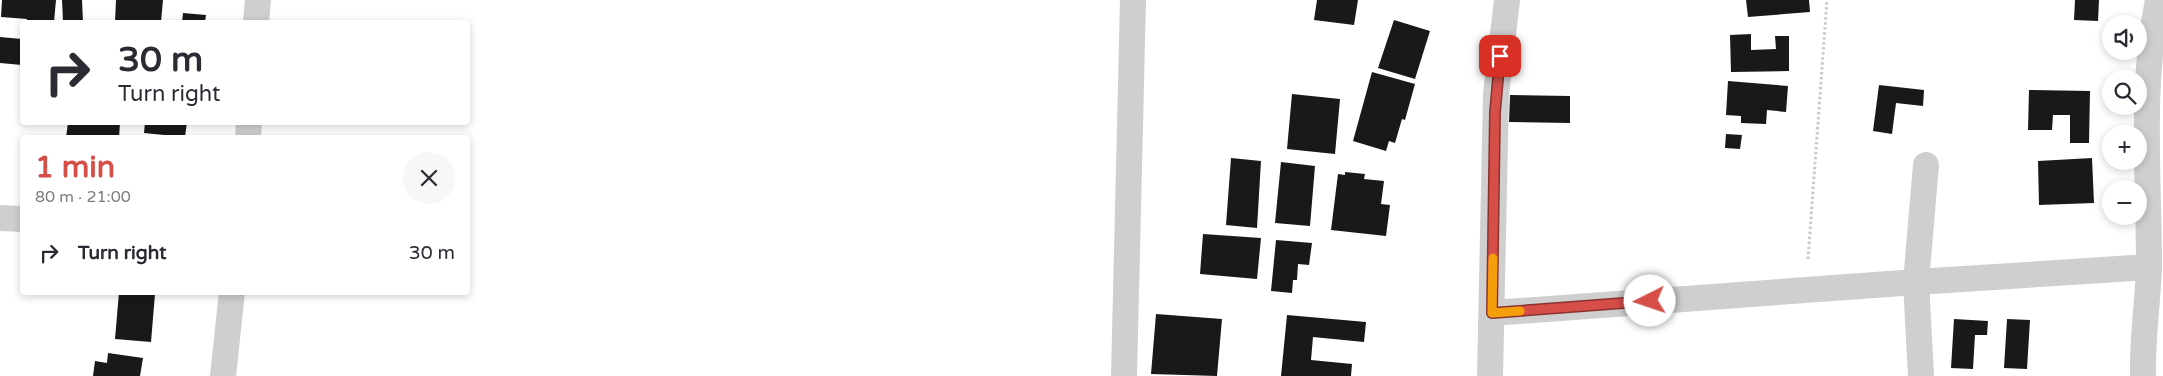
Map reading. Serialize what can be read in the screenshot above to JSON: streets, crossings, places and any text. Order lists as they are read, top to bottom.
{
  "page": {
    "map_buttons": ["+", "−"],
    "turn": ["30 m", "Turn right"],
    "heading": ["1 min", "80 m · 21:00"],
    "list": [
      {
        "name": "Turn right",
        "value": "30 m"
      }
    ]
  }
}
